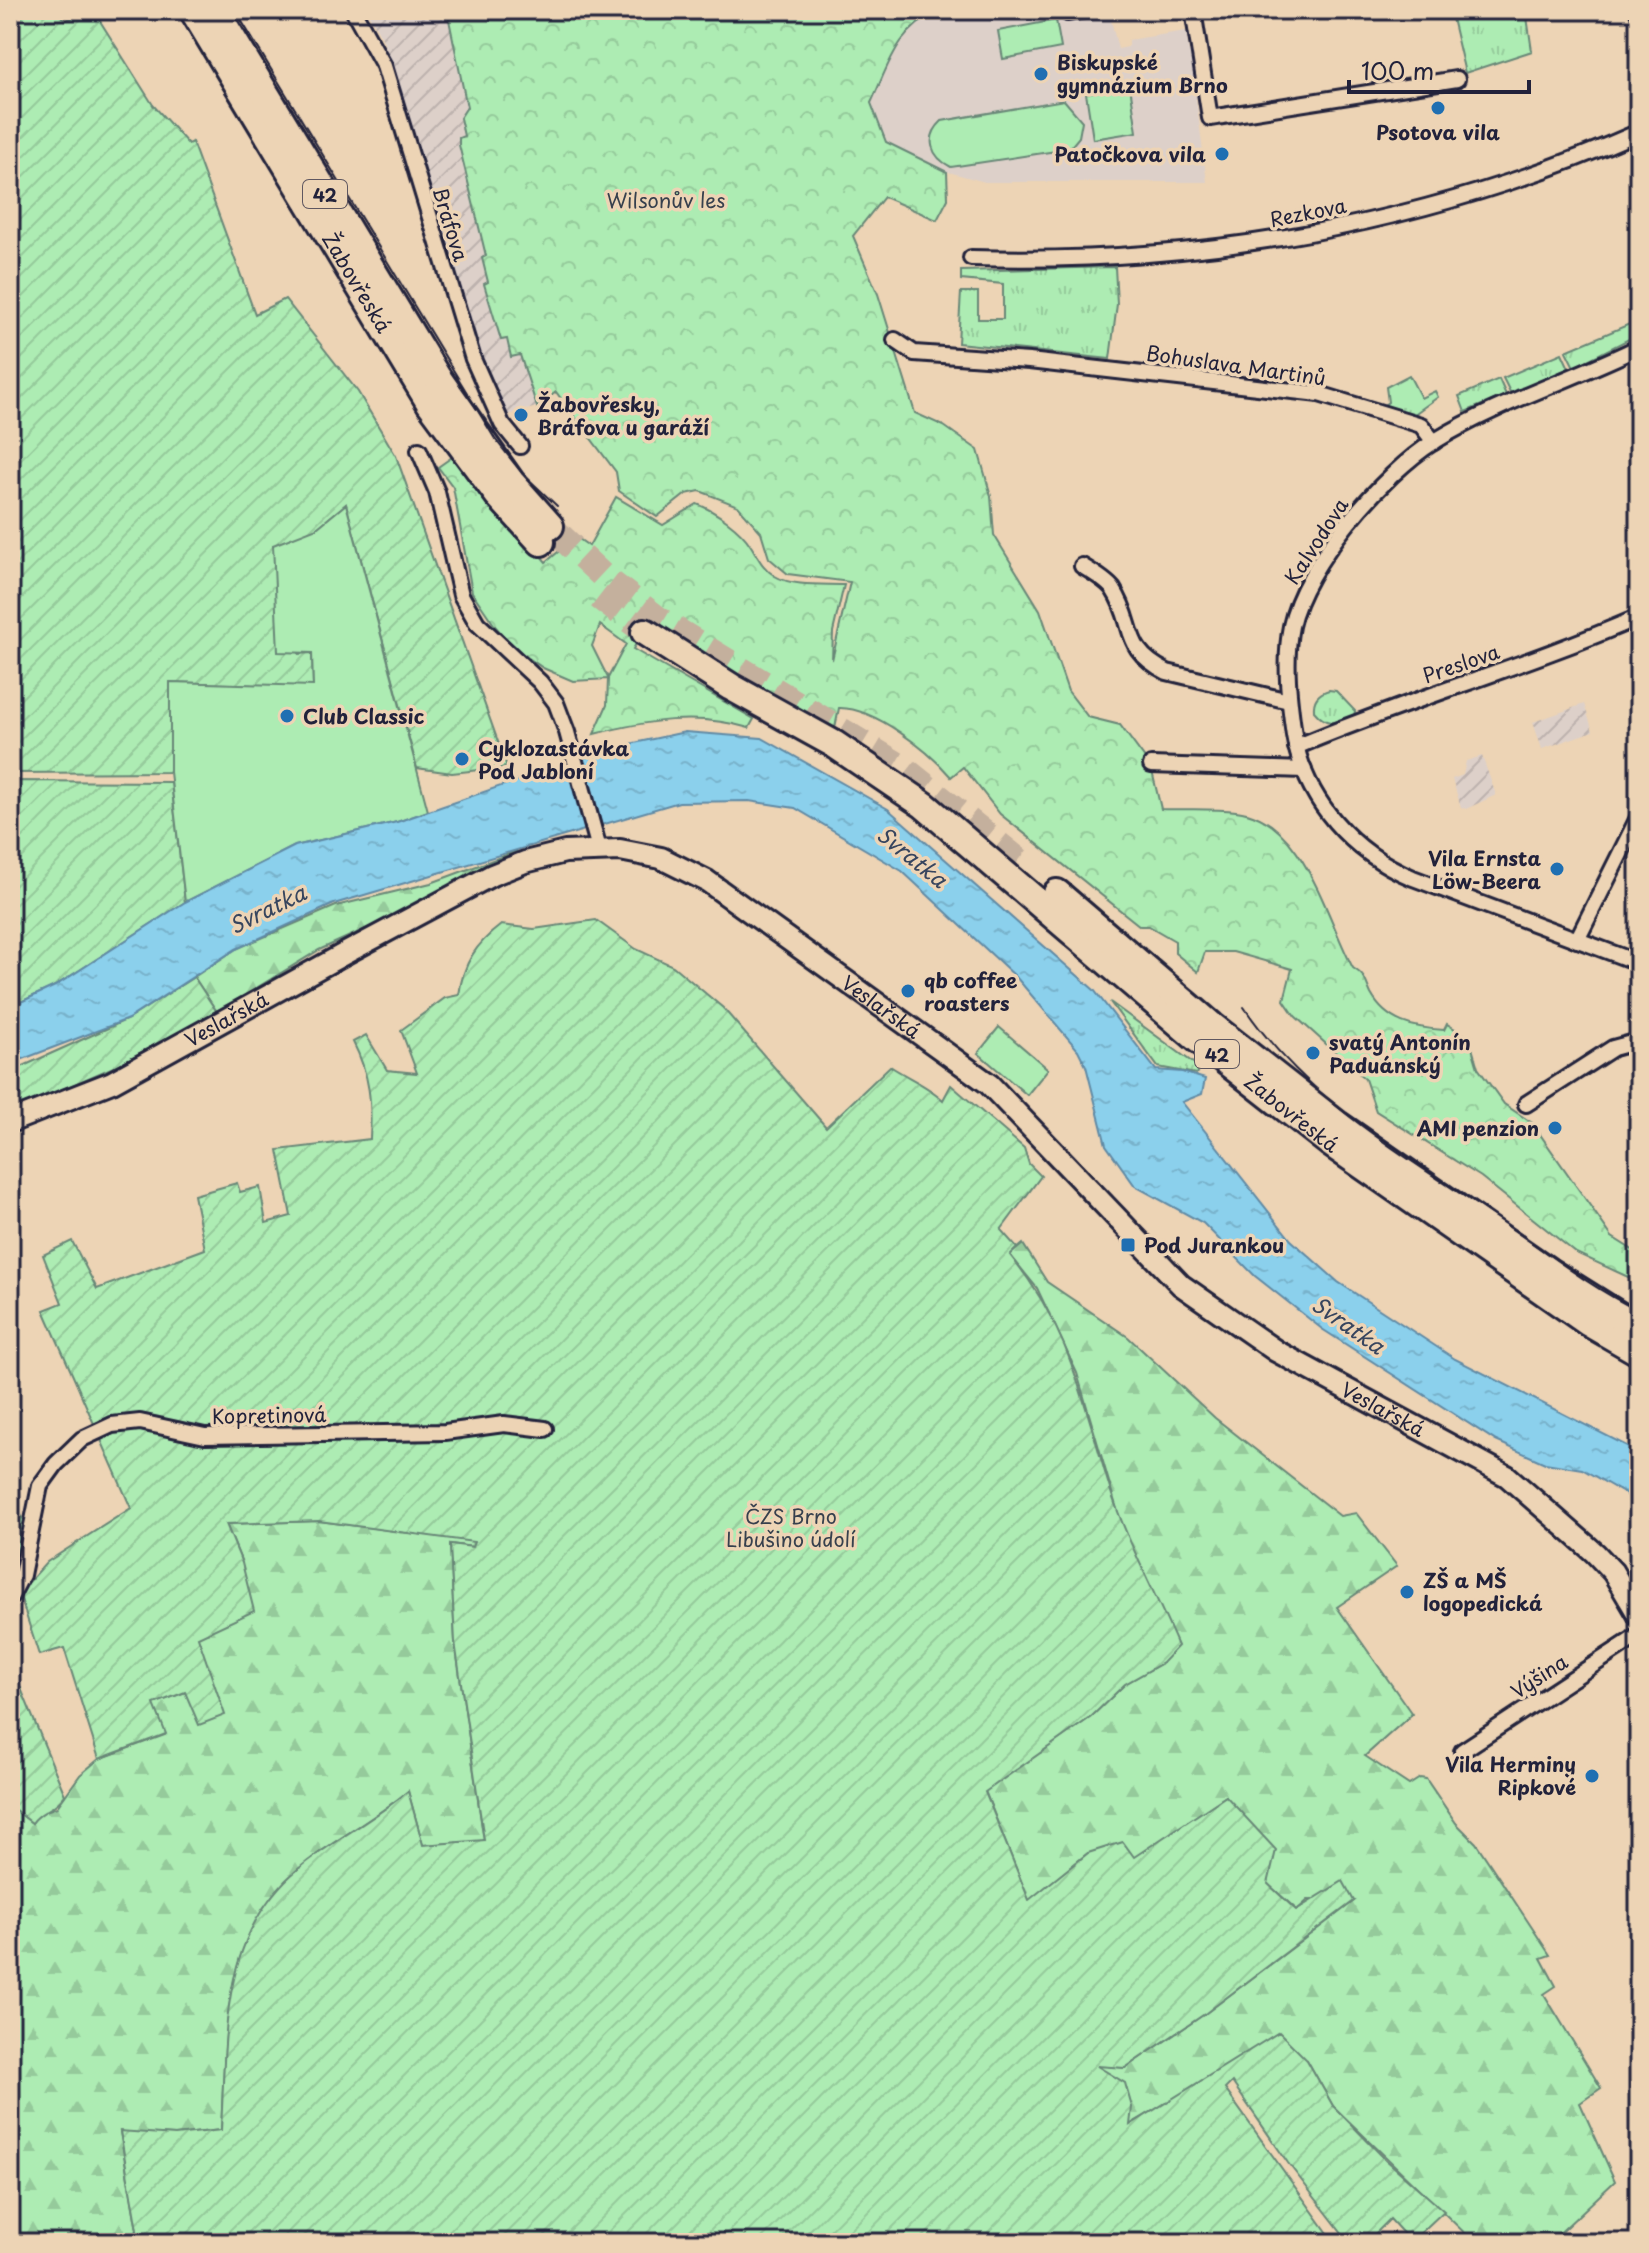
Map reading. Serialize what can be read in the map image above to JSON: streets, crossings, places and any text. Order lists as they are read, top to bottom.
{
  "streets": {
    "highway": ["42", "Žabovřeská"],
    "street": [
      "Rezkova",
      "Bráfova",
      "Bohuslava Martinů",
      "Kalvodova",
      "Preslova",
      "Veslařská",
      "Kopretinová",
      "Výšina"
    ]
  },
  "crossings": [
    ["Bohuslava Martinů", "Kalvodova"],
    ["Kalvodova", "Preslova"]
  ],
  "water": ["Svratka"],
  "parks": ["Wilsonův les", "ČZS Brno Libušino údolí"],
  "places": {
    "other": [
      "Biskupské gymnázium Brno",
      "Psotova vila",
      "Patočkova vila",
      "Žabovřesky, Bráfova u garáží",
      "Club Classic",
      "Cyklozastávka Pod Jabloní",
      "Vila Ernsta Löw-Beera",
      "qb coffee roasters",
      "svatý Antonín Paduánský",
      "AMI penzion",
      "ZŠ a MŠ logopedická",
      "Vila Herminy Ripkové"
    ],
    "transit": ["Pod Jurankou"]
  },
  "scale_bar": "100 m"
}
